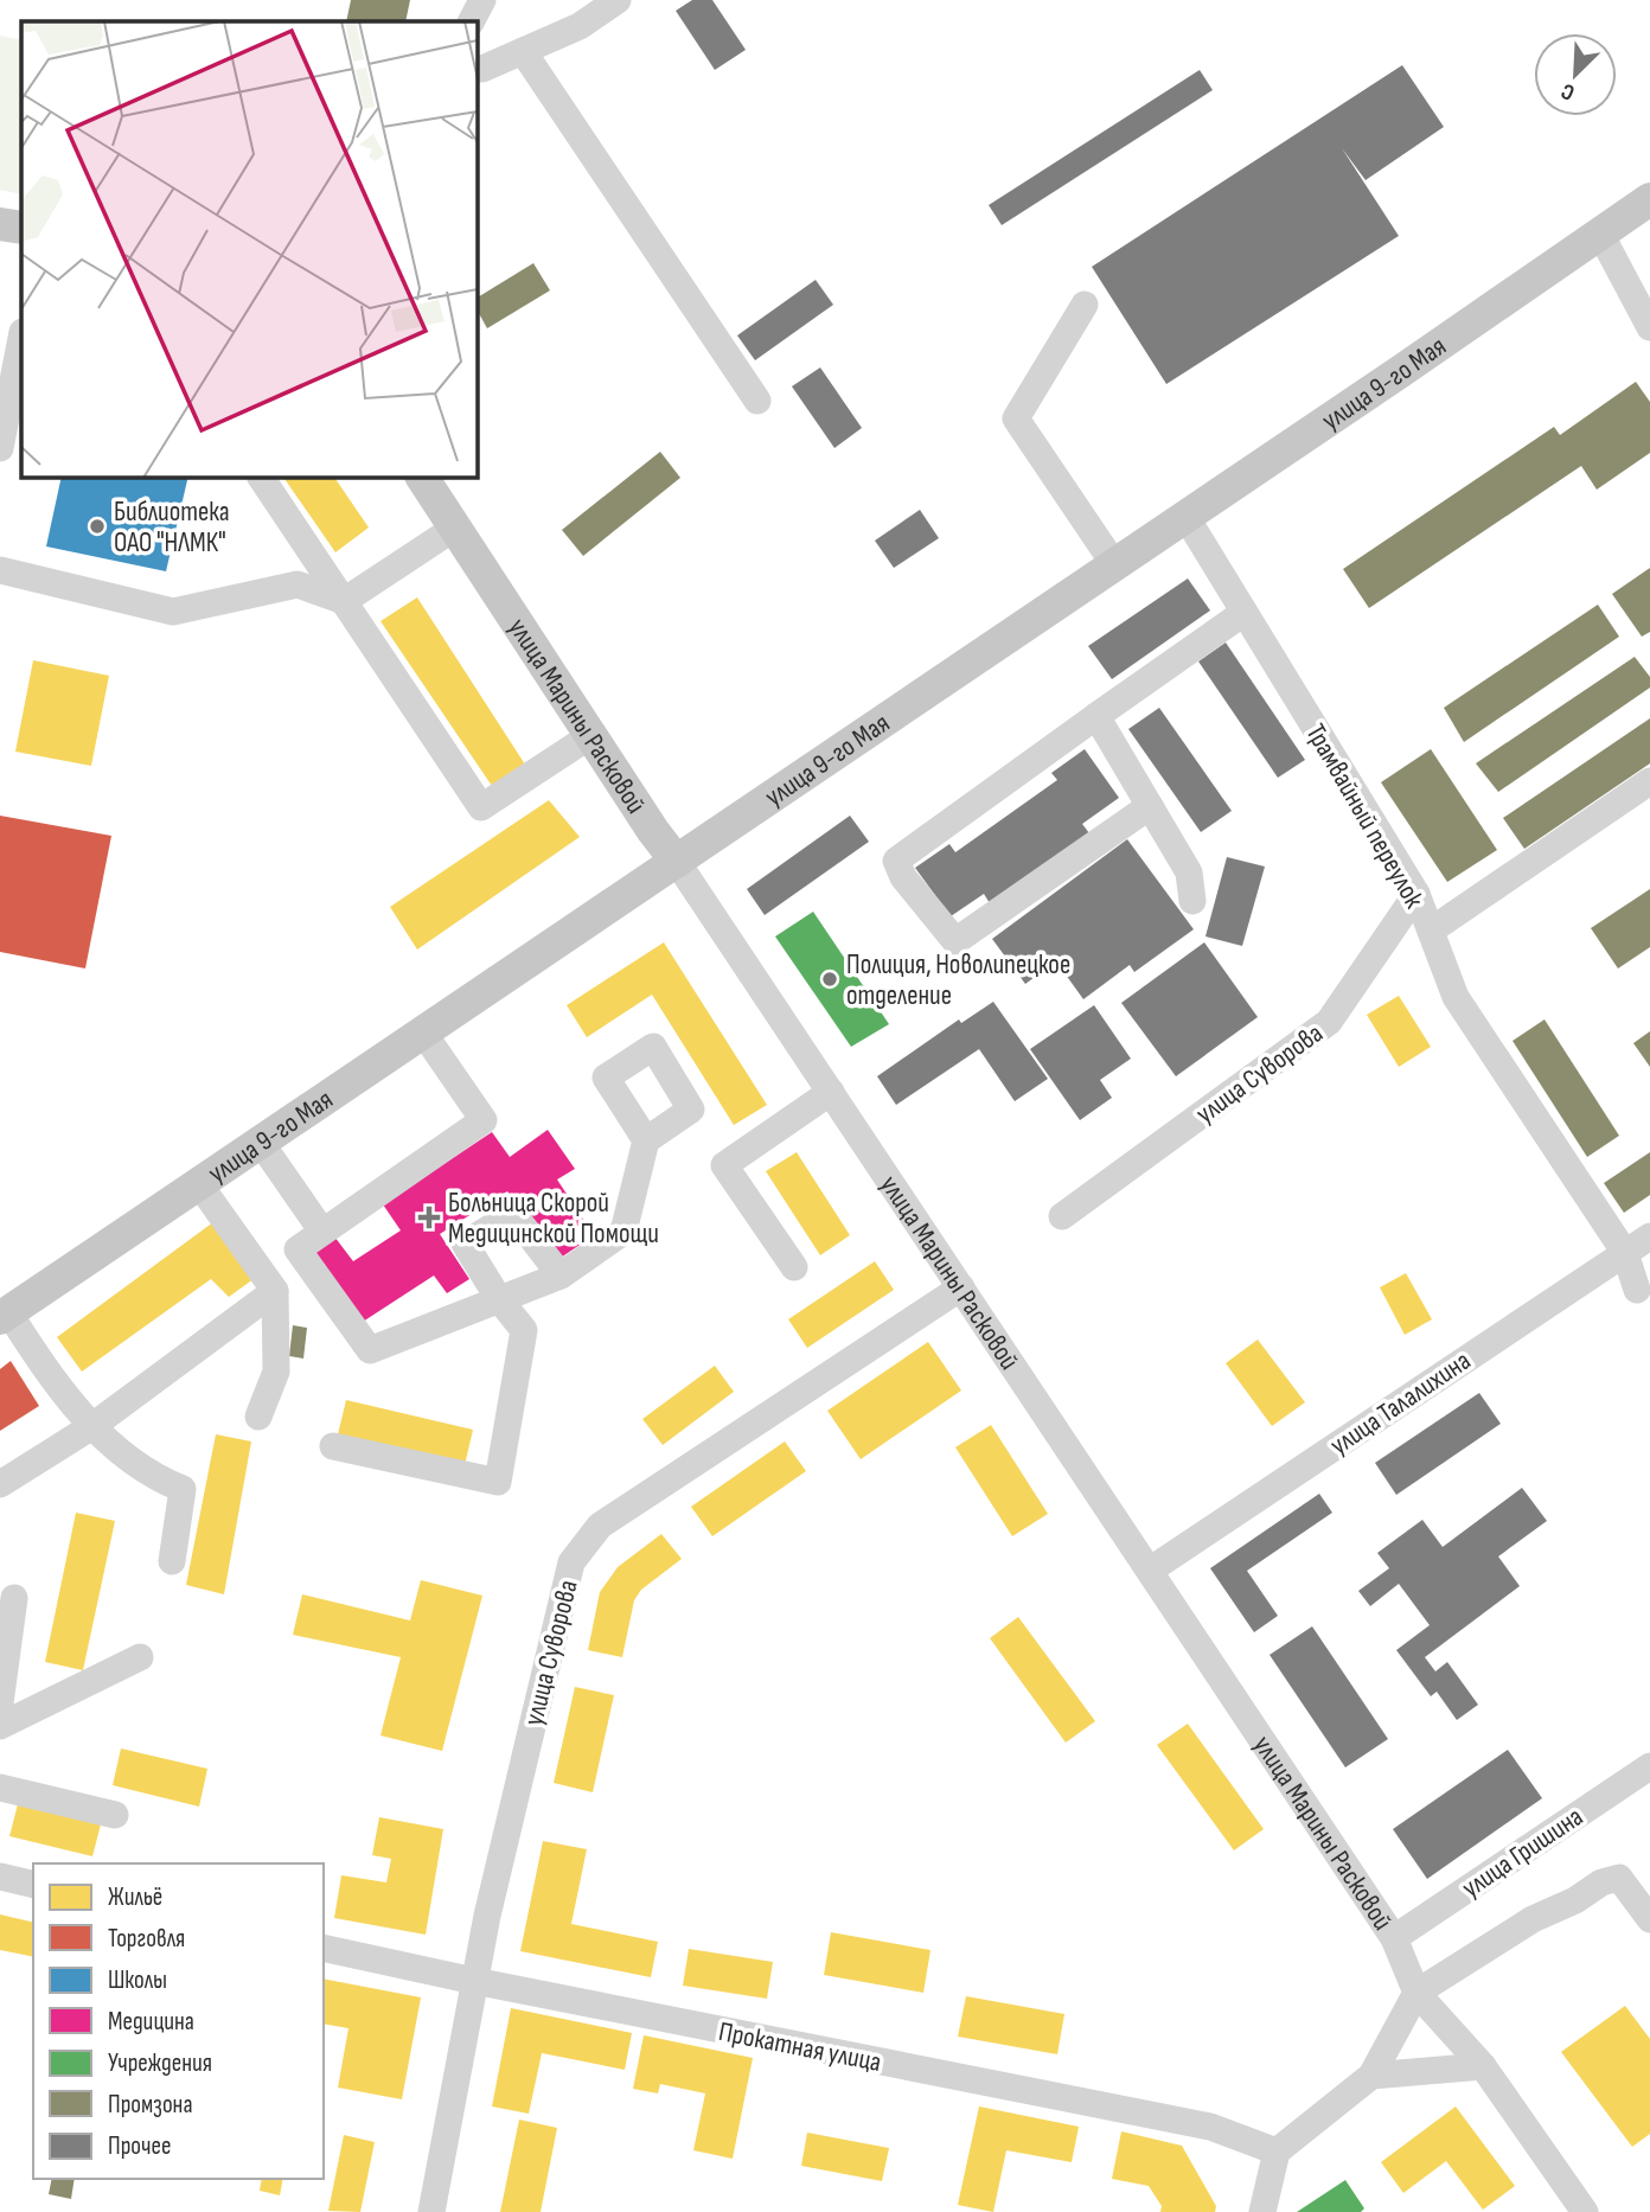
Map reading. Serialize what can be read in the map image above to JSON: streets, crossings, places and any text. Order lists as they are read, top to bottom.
{
  "streets": {
    "main road": ["улица 9-го Мая", "улица Марины Расковой"],
    "street": [
      "Трамвайный переулок",
      "улица Суворова",
      "улица Талалихина",
      "улица Гришина",
      "Прокатная улица"
    ]
  },
  "crossings": [
    ["улица 9-го Мая", "улица Марины Расковой"],
    ["улица 9-го Мая", "Трамвайный переулок"],
    ["улица Марины Расковой", "улица Суворова"],
    ["улица Марины Расковой", "улица Талалихина"],
    ["улица Марины Расковой", "улица Гришина"],
    ["Трамвайный переулок", "улица Суворова"],
    ["Трамвайный переулок", "улица Талалихина"],
    ["улица Суворова", "Прокатная улица"]
  ],
  "places": {
    "other": ["Библиотека ОАО \"НЛМК\"", "Полиция, Новолипецкое отделение"],
    "health": ["Больница Скорой Медицинской Помощи"]
  },
  "legend": [
    "Жильё",
    "Торговля",
    "Школы",
    "Медицина",
    "Учреждения",
    "Промзона",
    "Прочее"
  ],
  "north": "bottom left"
}
